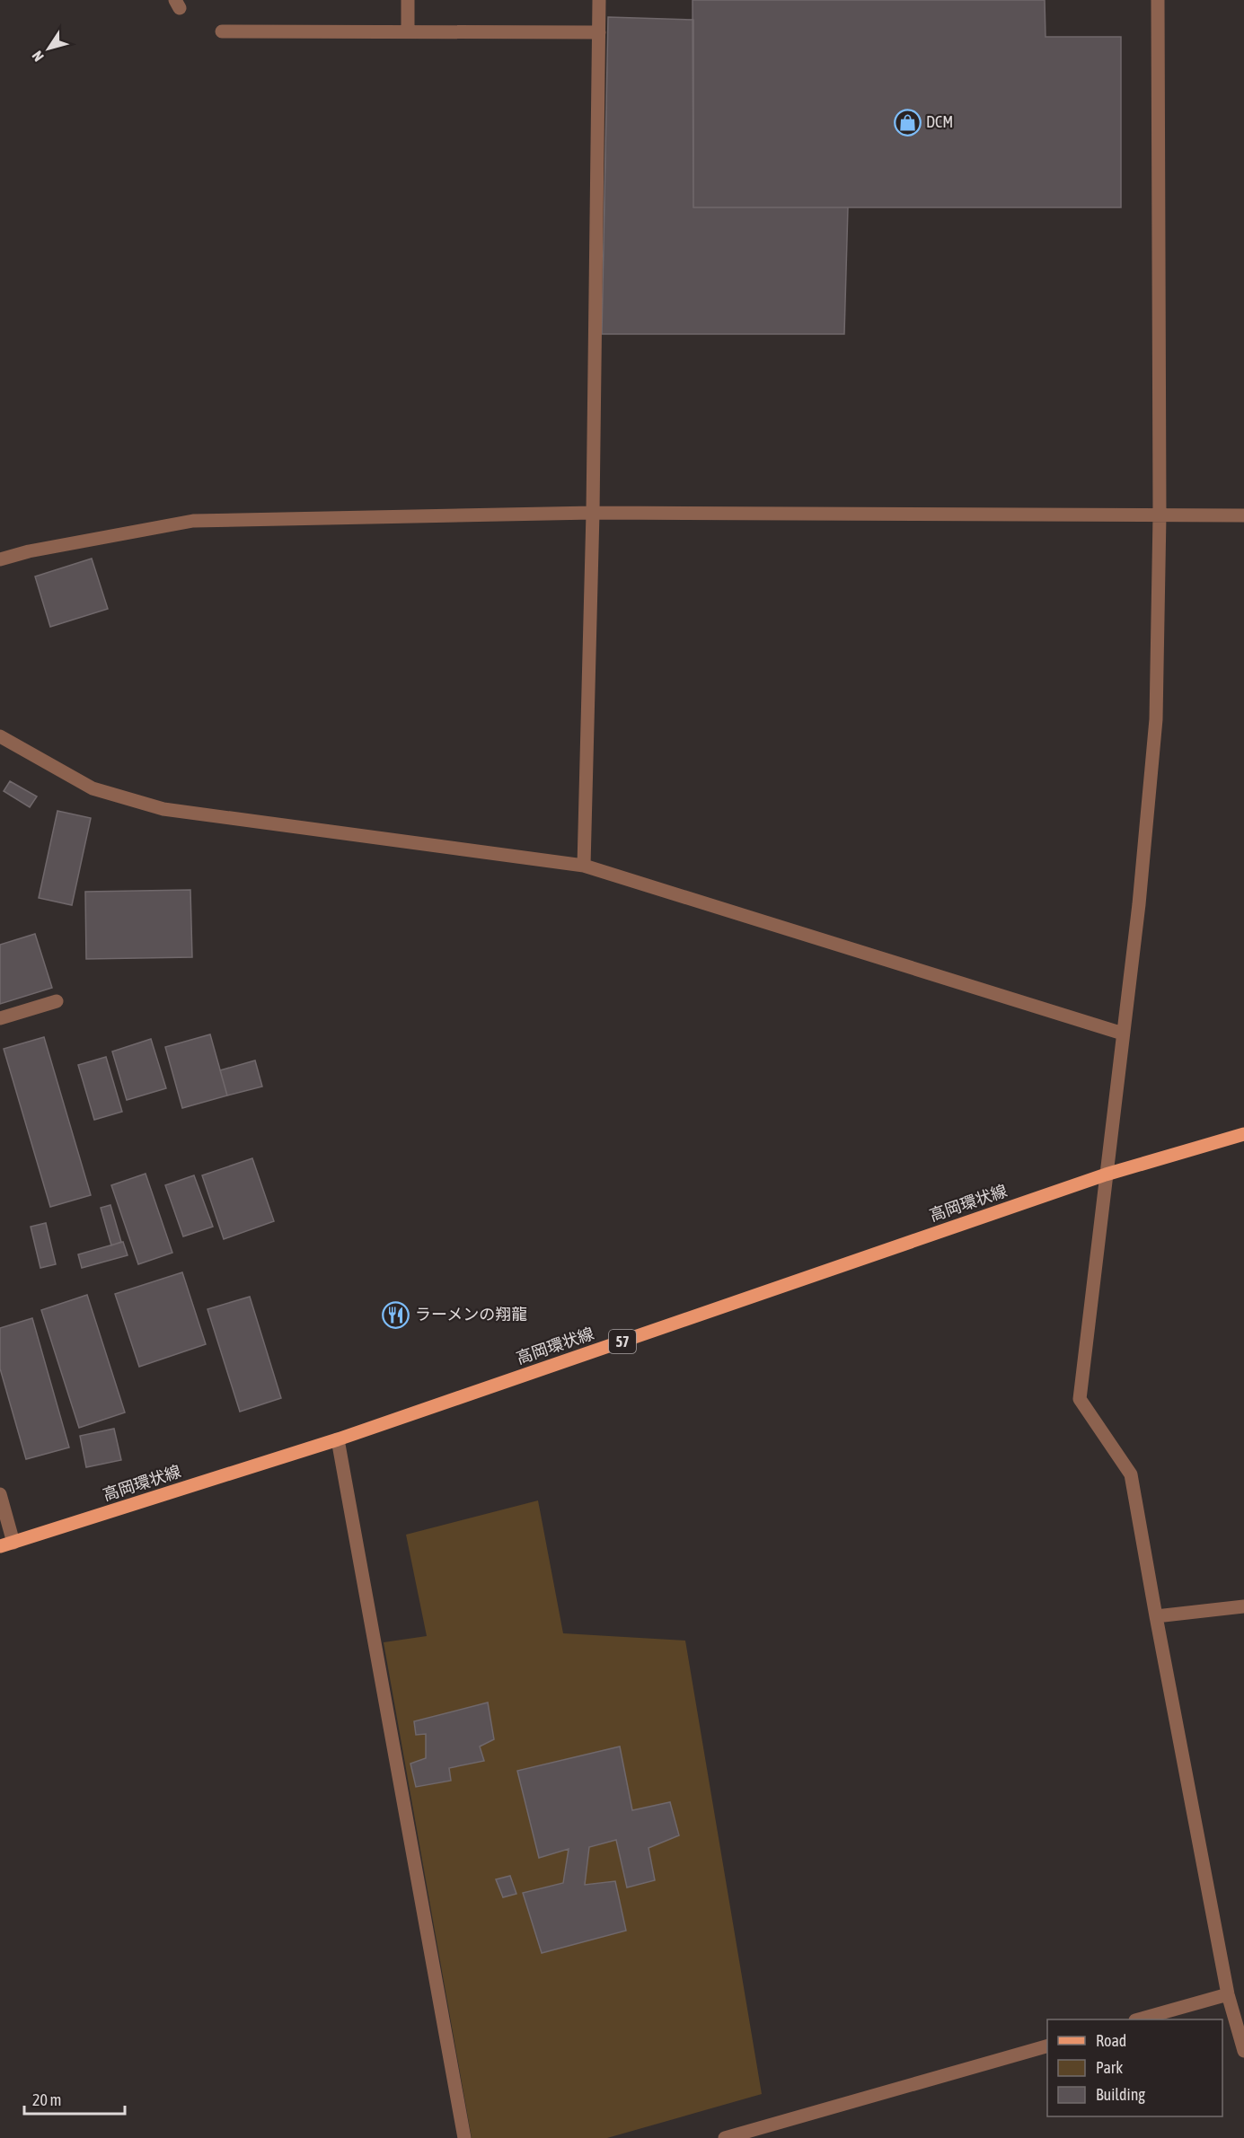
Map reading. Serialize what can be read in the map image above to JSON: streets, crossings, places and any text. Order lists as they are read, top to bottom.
{
  "streets": {
    "main road": ["高岡環状線", "57"]
  },
  "places": {
    "shop": ["DCM"],
    "restaurant": ["ラーメンの翔龍"]
  },
  "legend": ["Road", "Park", "Building"],
  "scale_bar": "20 m",
  "north": "bottom left"
}
